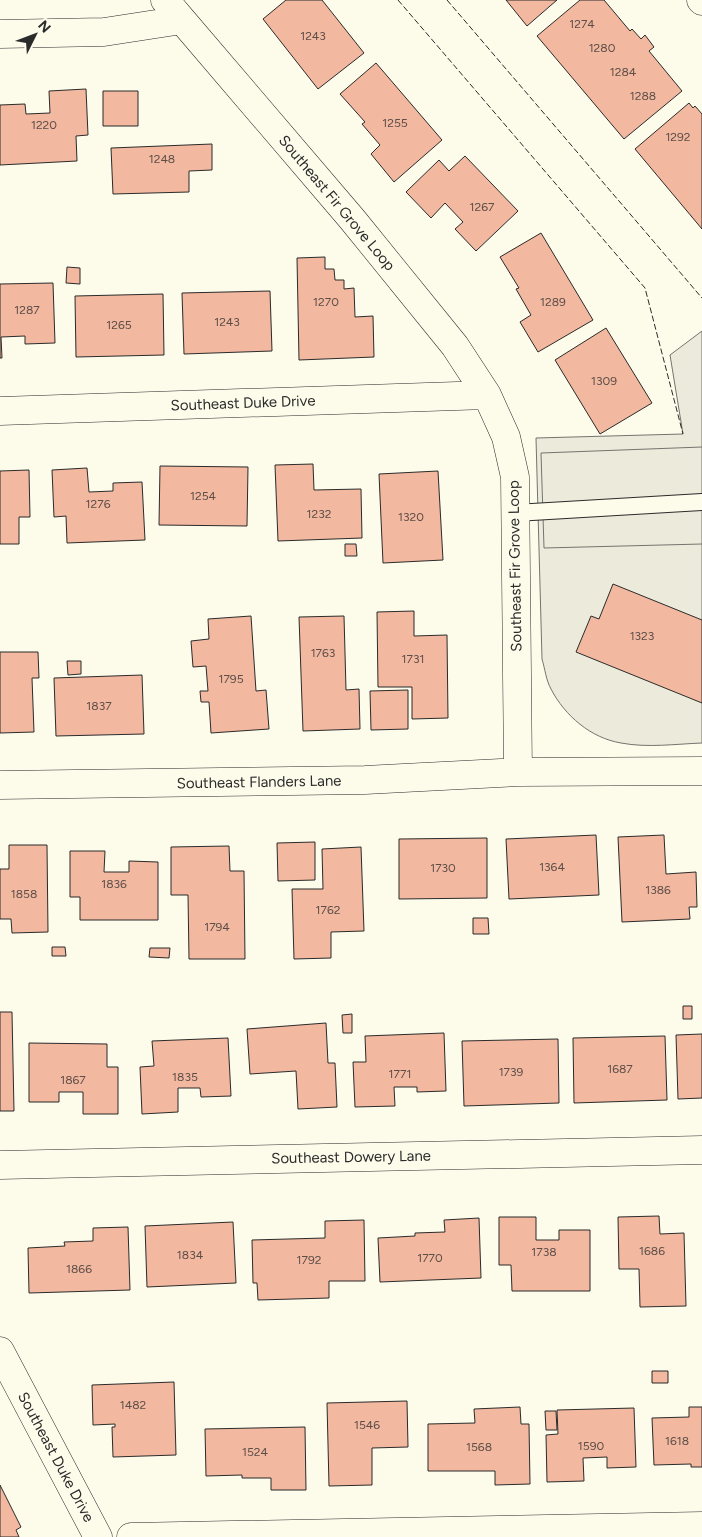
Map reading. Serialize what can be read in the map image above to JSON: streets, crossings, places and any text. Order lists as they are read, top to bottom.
{
  "streets": {
    "street": [
      "Southeast Fir Grove Loop",
      "Southeast Duke Drive",
      "Southeast Flanders Lane",
      "Southeast Dowery Lane"
    ]
  },
  "crossings": [
    ["Southeast Fir Grove Loop", "Southeast Duke Drive"],
    ["Southeast Fir Grove Loop", "Southeast Flanders Lane"]
  ],
  "house_numbers": [
    "1274",
    "1243",
    "1280",
    "1284",
    "1288",
    "1255",
    "1220",
    "1292",
    "1248",
    "1267",
    "1270",
    "1289",
    "1287",
    "1243",
    "1265",
    "1309",
    "1254",
    "1276",
    "1232",
    "1320",
    "1323",
    "1763",
    "1731",
    "1795",
    "1837",
    "1364",
    "1730",
    "1836",
    "1386",
    "1858",
    "1762",
    "1794",
    "1687",
    "1739",
    "1771",
    "1835",
    "1867",
    "1686",
    "1738",
    "1834",
    "1770",
    "1792",
    "1866",
    "1482",
    "1546",
    "1618",
    "1590",
    "1568",
    "1524"
  ],
  "north": "top right"
}
